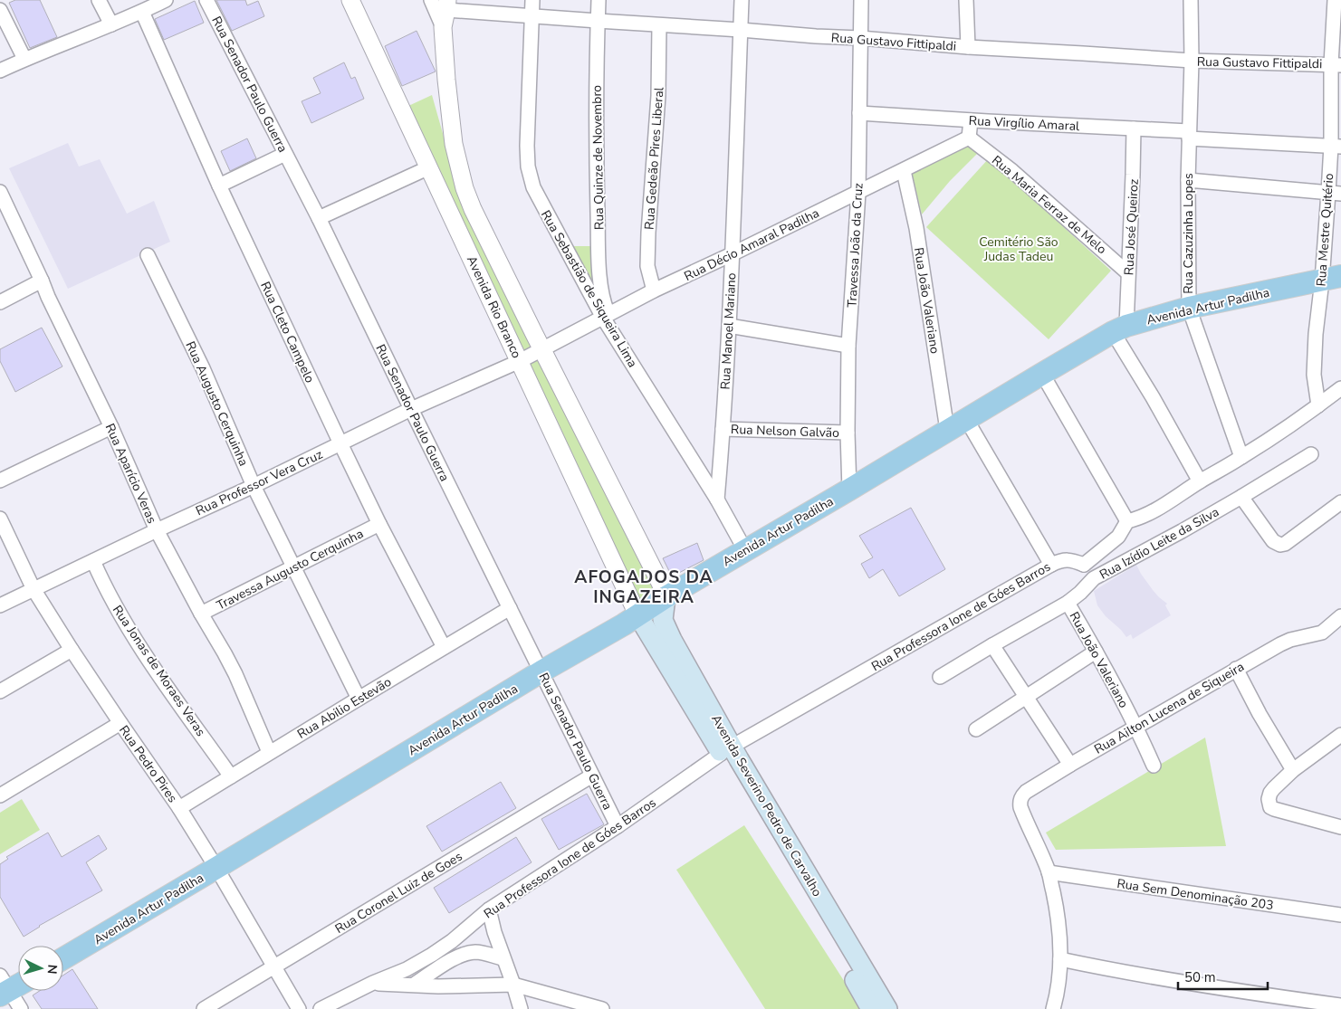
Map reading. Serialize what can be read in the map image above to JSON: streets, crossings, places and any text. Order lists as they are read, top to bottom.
{
  "streets": {
    "main road": ["Avenida Artur Padilha", "Avenida Severino Pedro de Carvalho"],
    "street": [
      "Rua Gustavo Fittipaldi",
      "Rua Senador Paulo Guerra",
      "Rua Virgílio Amaral",
      "Rua Quinze de Novembro",
      "Rua Gedeão Pires Liberal",
      "Rua Maria Ferraz de Melo",
      "Rua José Queiroz",
      "Rua Mestre Quitério",
      "Rua Cazuzinha Lopes",
      "Rua Décio Amaral Padilha",
      "Travessa João da Cruz",
      "Rua Sebastião de Siqueira Lima",
      "Rua João Valeriano",
      "Avenida Rio Branco",
      "Rua Manoel Mariano",
      "Rua Cleto Campelo",
      "Rua Augusto Cerquinha",
      "Rua Nelson Galvão",
      "Rua Aparício Veras",
      "Rua Professor Vera Cruz",
      "Rua Izídio Leite da Silva",
      "Travessa Augusto Cerquinha",
      "Rua Professora Ione de Góes Barros",
      "Rua Jonas de Moraes Veras",
      "Rua Abilio Estevão",
      "Rua Ailton Lucena de Siqueira",
      "Rua Pedro Pires",
      "Rua Coronel Luiz de Goes",
      "Rua Sem Denominação 203"
    ]
  },
  "crossings": [
    ["Rua Gustavo Fittipaldi", "Rua Quinze de Novembro"],
    ["Rua Gustavo Fittipaldi", "Rua Gedeão Pires Liberal"],
    ["Rua Gustavo Fittipaldi", "Rua Mestre Quitério"],
    ["Rua Gustavo Fittipaldi", "Rua Cazuzinha Lopes"],
    ["Rua Gustavo Fittipaldi", "Travessa João da Cruz"],
    ["Rua Gustavo Fittipaldi", "Rua Sebastião de Siqueira Lima"],
    ["Rua Gustavo Fittipaldi", "Avenida Rio Branco"],
    ["Rua Gustavo Fittipaldi", "Rua Manoel Mariano"],
    ["Rua Senador Paulo Guerra", "Avenida Artur Padilha"],
    ["Rua Senador Paulo Guerra", "Rua Professor Vera Cruz"],
    ["Rua Senador Paulo Guerra", "Rua Professora Ione de Góes Barros"],
    ["Rua Senador Paulo Guerra", "Rua Abilio Estevão"],
    ["Rua Senador Paulo Guerra", "Rua Coronel Luiz de Goes"],
    ["Rua Virgílio Amaral", "Rua José Queiroz"],
    ["Rua Virgílio Amaral", "Rua Mestre Quitério"],
    ["Rua Virgílio Amaral", "Rua Cazuzinha Lopes"],
    ["Rua Virgílio Amaral", "Travessa João da Cruz"],
    ["Rua Quinze de Novembro", "Rua Décio Amaral Padilha"],
    ["Rua Quinze de Novembro", "Rua Sebastião de Siqueira Lima"],
    ["Rua Gedeão Pires Liberal", "Rua Décio Amaral Padilha"],
    ["Rua Maria Ferraz de Melo", "Rua José Queiroz"],
    ["Rua Maria Ferraz de Melo", "Rua Décio Amaral Padilha"],
    ["Rua José Queiroz", "Avenida Artur Padilha"],
    ["Rua Mestre Quitério", "Avenida Artur Padilha"],
    ["Rua Cazuzinha Lopes", "Avenida Artur Padilha"],
    ["Rua Décio Amaral Padilha", "Travessa João da Cruz"],
    ["Rua Décio Amaral Padilha", "Rua Sebastião de Siqueira Lima"],
    ["Rua Décio Amaral Padilha", "Rua João Valeriano"],
    ["Rua Décio Amaral Padilha", "Avenida Rio Branco"],
    ["Rua Décio Amaral Padilha", "Rua Manoel Mariano"],
    ["Rua Décio Amaral Padilha", "Rua Professor Vera Cruz"],
    ["Travessa João da Cruz", "Avenida Artur Padilha"],
    ["Travessa João da Cruz", "Rua Nelson Galvão"],
    ["Rua Sebastião de Siqueira Lima", "Avenida Artur Padilha"],
    ["Rua Sebastião de Siqueira Lima", "Rua Manoel Mariano"],
    ["Rua João Valeriano", "Avenida Artur Padilha"],
    ["Rua João Valeriano", "Rua Izídio Leite da Silva"],
    ["Rua João Valeriano", "Rua Ailton Lucena de Siqueira"],
    ["Avenida Artur Padilha", "Avenida Rio Branco"],
    ["Avenida Artur Padilha", "Rua Pedro Pires"],
    ["Avenida Artur Padilha", "Avenida Severino Pedro de Carvalho"],
    ["Avenida Rio Branco", "Rua Professor Vera Cruz"],
    ["Avenida Rio Branco", "Avenida Severino Pedro de Carvalho"],
    ["Rua Manoel Mariano", "Rua Nelson Galvão"],
    ["Rua Cleto Campelo", "Rua Professor Vera Cruz"],
    ["Rua Cleto Campelo", "Travessa Augusto Cerquinha"],
    ["Rua Cleto Campelo", "Rua Abilio Estevão"],
    ["Rua Augusto Cerquinha", "Rua Professor Vera Cruz"],
    ["Rua Augusto Cerquinha", "Travessa Augusto Cerquinha"],
    ["Rua Augusto Cerquinha", "Rua Abilio Estevão"],
    ["Rua Aparício Veras", "Rua Professor Vera Cruz"],
    ["Rua Aparício Veras", "Travessa Augusto Cerquinha"],
    ["Rua Aparício Veras", "Rua Abilio Estevão"],
    ["Rua Professor Vera Cruz", "Rua Jonas de Moraes Veras"],
    ["Rua Professor Vera Cruz", "Rua Pedro Pires"],
    ["Rua Professora Ione de Góes Barros", "Avenida Severino Pedro de Carvalho"],
    ["Rua Jonas de Moraes Veras", "Rua Abilio Estevão"],
    ["Rua Abilio Estevão", "Rua Pedro Pires"],
    ["Rua Ailton Lucena de Siqueira", "Rua Sem Denominação 203"],
    ["Rua Pedro Pires", "Rua Coronel Luiz de Goes"]
  ],
  "districts": ["AFOGADOS DA INGAZEIRA"],
  "parks": ["Cemitério São Judas Tadeu"],
  "scale_bar": "50 m",
  "north": "right"
}
